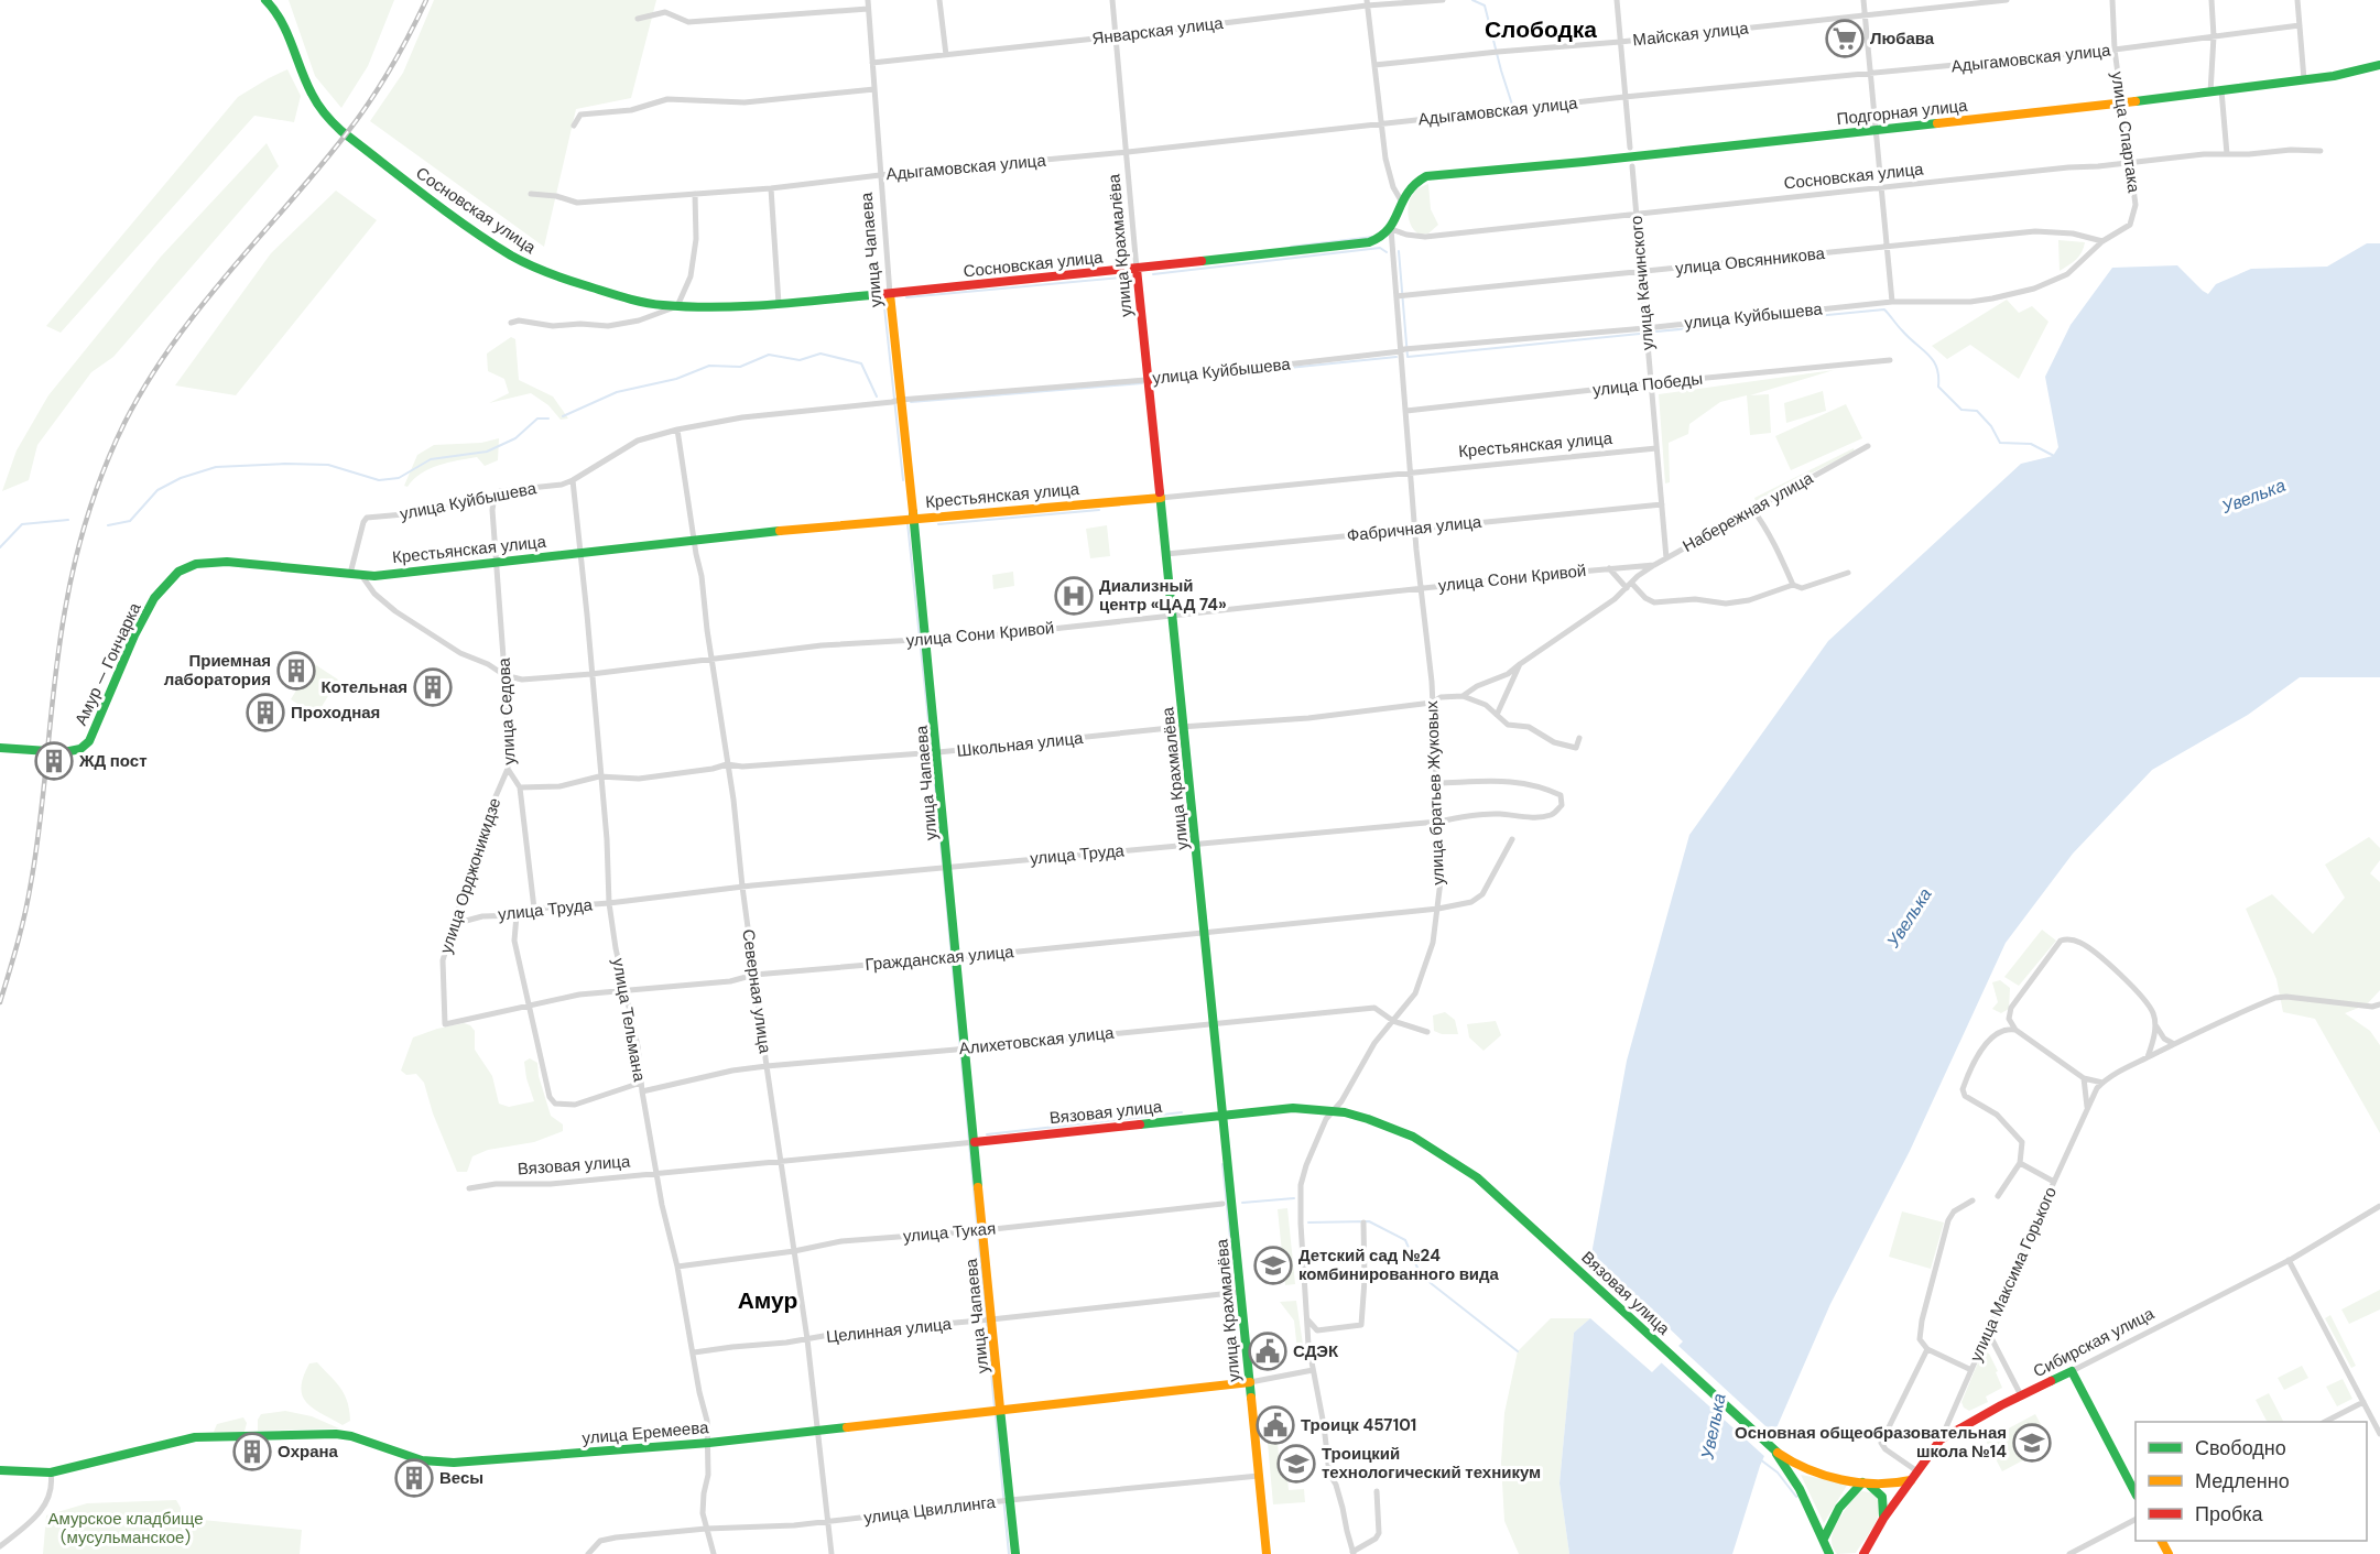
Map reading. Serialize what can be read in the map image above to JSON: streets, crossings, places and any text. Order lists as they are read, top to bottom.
{
  "streets": {
    "street": [
      "Январская улица",
      "Майская улица",
      "Адыгамовская улица",
      "Подгорная улица",
      "улица Спартака",
      "Сосновская улица",
      "улица Крахмалёва",
      "улица Чапаева",
      "улица Овсянникова",
      "улица Качинского",
      "улица Куйбышева",
      "улица Победы",
      "Крестьянская улица",
      "Набережная улица",
      "Фабричная улица",
      "улица Сони Кривой",
      "Амур — Гончарка",
      "улица Седова",
      "Школьная улица",
      "улица братьев Жуковых",
      "улица Труда",
      "улица Орджоникидзе",
      "Гражданская улица",
      "Северная улица",
      "улица Тельмана",
      "Алихетовская улица",
      "Вязовая улица",
      "улица Тукая",
      "улица Максима Горького",
      "Целинная улица",
      "Сибирская улица",
      "улица Еремеева",
      "улица Цвиллинга"
    ]
  },
  "crossings": [
    ["Январская улица", "улица Крахмалёва"],
    ["Январская улица", "улица Чапаева"],
    ["Адыгамовская улица", "улица Спартака"],
    ["Адыгамовская улица", "улица Крахмалёва"],
    ["Адыгамовская улица", "улица Чапаева"],
    ["Подгорная улица", "улица Спартака"],
    ["улица Спартака", "Сосновская улица"],
    ["улица Спартака", "улица Куйбышева"],
    ["Сосновская улица", "улица Крахмалёва"],
    ["Сосновская улица", "улица Чапаева"],
    ["Сосновская улица", "улица Качинского"],
    ["Сосновская улица", "улица братьев Жуковых"],
    ["улица Крахмалёва", "улица Куйбышева"],
    ["улица Крахмалёва", "Крестьянская улица"],
    ["улица Крахмалёва", "Фабричная улица"],
    ["улица Крахмалёва", "улица Сони Кривой"],
    ["улица Крахмалёва", "Школьная улица"],
    ["улица Крахмалёва", "улица Труда"],
    ["улица Крахмалёва", "Гражданская улица"],
    ["улица Крахмалёва", "Алихетовская улица"],
    ["улица Крахмалёва", "Вязовая улица"],
    ["улица Крахмалёва", "Целинная улица"],
    ["улица Крахмалёва", "улица Еремеева"],
    ["улица Крахмалёва", "улица Цвиллинга"],
    ["улица Чапаева", "улица Куйбышева"],
    ["улица Чапаева", "Крестьянская улица"],
    ["улица Чапаева", "улица Сони Кривой"],
    ["улица Чапаева", "Школьная улица"],
    ["улица Чапаева", "улица Труда"],
    ["улица Чапаева", "Гражданская улица"],
    ["улица Чапаева", "Алихетовская улица"],
    ["улица Чапаева", "Вязовая улица"],
    ["улица Чапаева", "улица Тукая"],
    ["улица Чапаева", "Целинная улица"],
    ["улица Чапаева", "улица Еремеева"],
    ["улица Чапаева", "улица Цвиллинга"],
    ["улица Овсянникова", "улица Качинского"],
    ["улица Овсянникова", "улица Куйбышева"],
    ["улица Овсянникова", "улица братьев Жуковых"],
    ["улица Качинского", "улица Куйбышева"],
    ["улица Качинского", "улица Победы"],
    ["улица Качинского", "Крестьянская улица"],
    ["улица Качинского", "Набережная улица"],
    ["улица Качинского", "Фабричная улица"],
    ["улица Куйбышева", "Крестьянская улица"],
    ["улица Куйбышева", "Амур — Гончарка"],
    ["улица Куйбышева", "улица Седова"],
    ["улица Куйбышева", "улица братьев Жуковых"],
    ["улица Куйбышева", "Северная улица"],
    ["улица Куйбышева", "улица Тельмана"],
    ["улица Победы", "улица братьев Жуковых"],
    ["Крестьянская улица", "Амур — Гончарка"],
    ["Крестьянская улица", "улица Седова"],
    ["Крестьянская улица", "улица братьев Жуковых"],
    ["Крестьянская улица", "Северная улица"],
    ["Крестьянская улица", "улица Тельмана"],
    ["Набережная улица", "улица Сони Кривой"],
    ["Набережная улица", "Школьная улица"],
    ["Фабричная улица", "улица братьев Жуковых"],
    ["улица Сони Кривой", "улица Седова"],
    ["улица Сони Кривой", "улица братьев Жуковых"],
    ["улица Сони Кривой", "Северная улица"],
    ["улица Сони Кривой", "улица Тельмана"],
    ["улица Седова", "Школьная улица"],
    ["улица Седова", "улица Труда"],
    ["улица Седова", "улица Орджоникидзе"],
    ["Школьная улица", "улица братьев Жуковых"],
    ["Школьная улица", "Северная улица"],
    ["Школьная улица", "улица Тельмана"],
    ["улица братьев Жуковых", "улица Труда"],
    ["улица братьев Жуковых", "Гражданская улица"],
    ["улица братьев Жуковых", "Алихетовская улица"],
    ["улица братьев Жуковых", "Вязовая улица"],
    ["улица Труда", "улица Орджоникидзе"],
    ["улица Труда", "Северная улица"],
    ["улица Труда", "улица Тельмана"],
    ["улица Орджоникидзе", "Гражданская улица"],
    ["Гражданская улица", "Северная улица"],
    ["Гражданская улица", "улица Тельмана"],
    ["Северная улица", "Алихетовская улица"],
    ["Северная улица", "Вязовая улица"],
    ["Северная улица", "улица Тукая"],
    ["Северная улица", "Целинная улица"],
    ["Северная улица", "улица Еремеева"],
    ["Северная улица", "улица Цвиллинга"],
    ["улица Тельмана", "Алихетовская улица"],
    ["улица Тельмана", "Вязовая улица"],
    ["улица Тельмана", "улица Тукая"],
    ["улица Тельмана", "Целинная улица"],
    ["улица Тельмана", "улица Еремеева"],
    ["улица Тельмана", "улица Цвиллинга"],
    ["улица Максима Горького", "Сибирская улица"]
  ],
  "districts": ["Слободка", "Амур"],
  "water": ["Увелька"],
  "parks": ["Амурское кладбище (мусульманское)"],
  "places": {
    "supermarket": ["Любава"],
    "hospital": ["Диализный центр «ЦАД 74»"],
    "building": [
      "Приемная лаборатория",
      "Котельная",
      "Проходная",
      "ЖД пост",
      "Охрана",
      "Весы"
    ],
    "school or university": ["Детский сад №24 комбинированного вида", "Основная общеобразовательная школа №14", "Троицкий технологический техникум"],
    "public building": ["СДЭК", "Троицк 457101"]
  },
  "legend": ["Свободно", "Медленно", "Пробка"]
}
